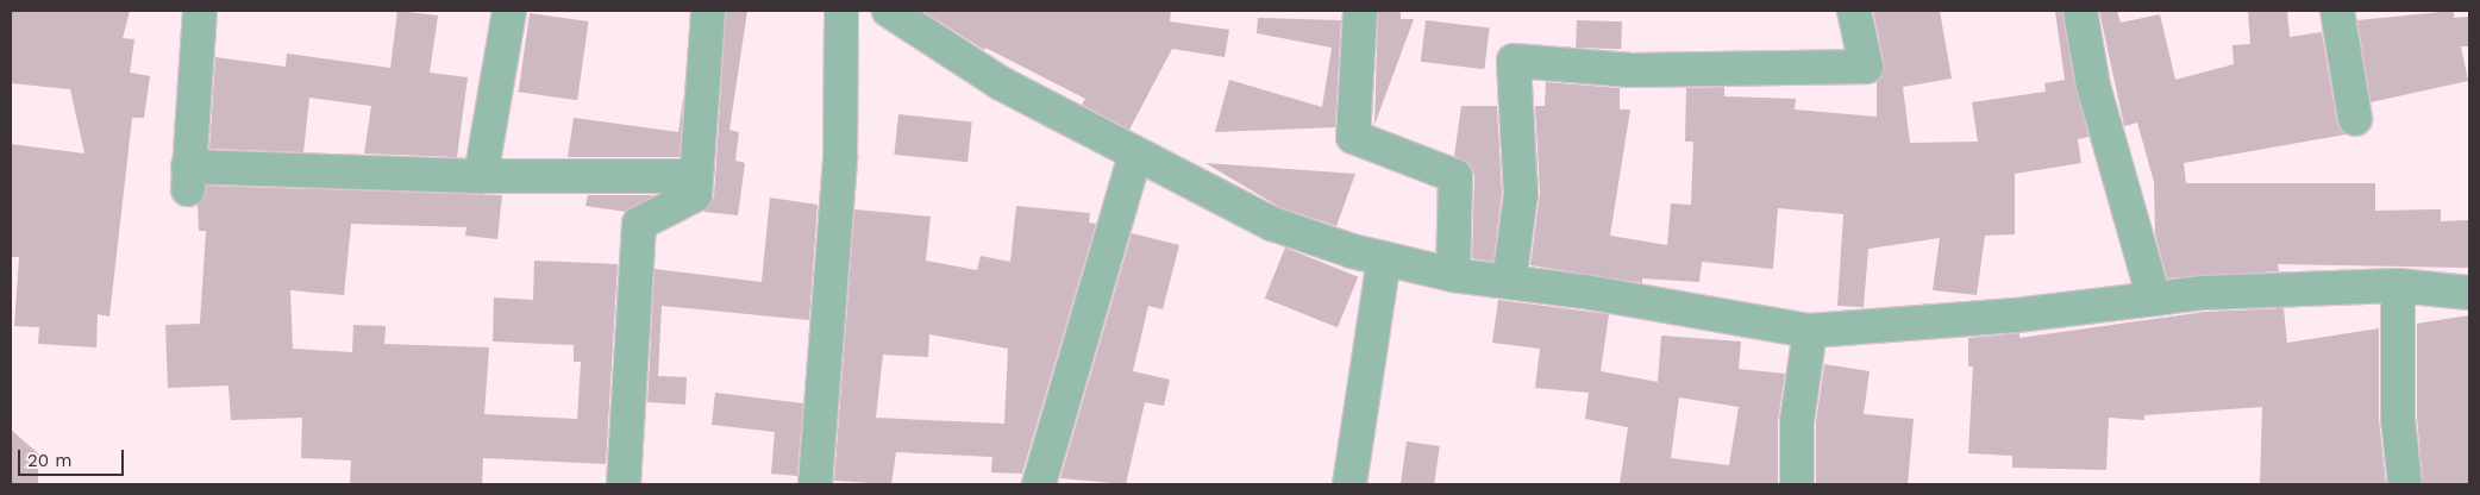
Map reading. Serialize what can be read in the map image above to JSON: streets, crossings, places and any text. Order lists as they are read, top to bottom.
{
  "scale_bar": "20 m"
}
